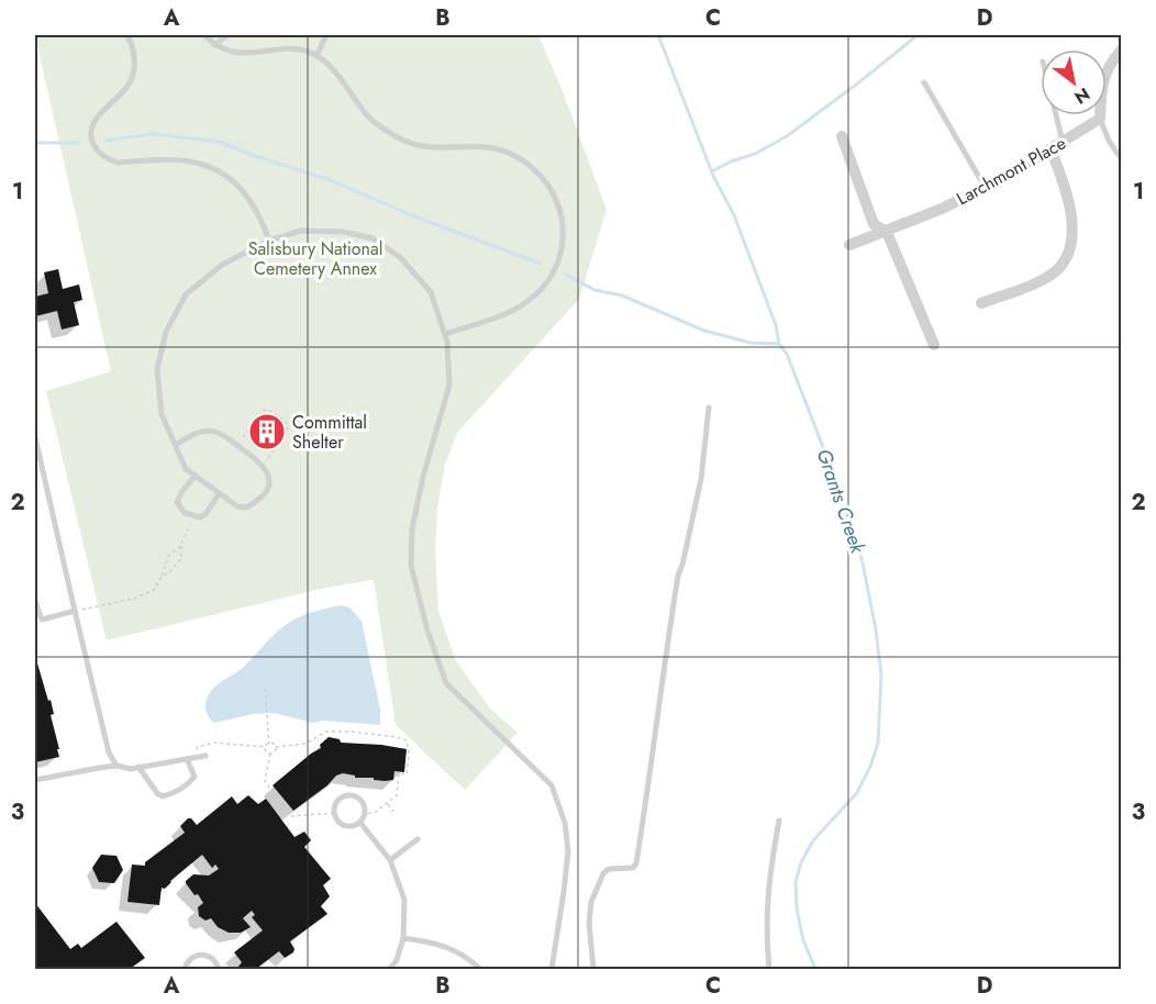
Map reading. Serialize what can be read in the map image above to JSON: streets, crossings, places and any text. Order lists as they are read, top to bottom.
{
  "streets": {
    "street": ["Larchmont Place"]
  },
  "water": ["Grants Creek"],
  "parks": ["Salisbury National Cemetery Annex"],
  "places": {
    "building": ["Committal Shelter"]
  },
  "north": "bottom right",
  "grid": {
    "columns": [
      "A",
      "B",
      "C",
      "D"
    ],
    "rows": ["1", "2", "3"]
  }
}
